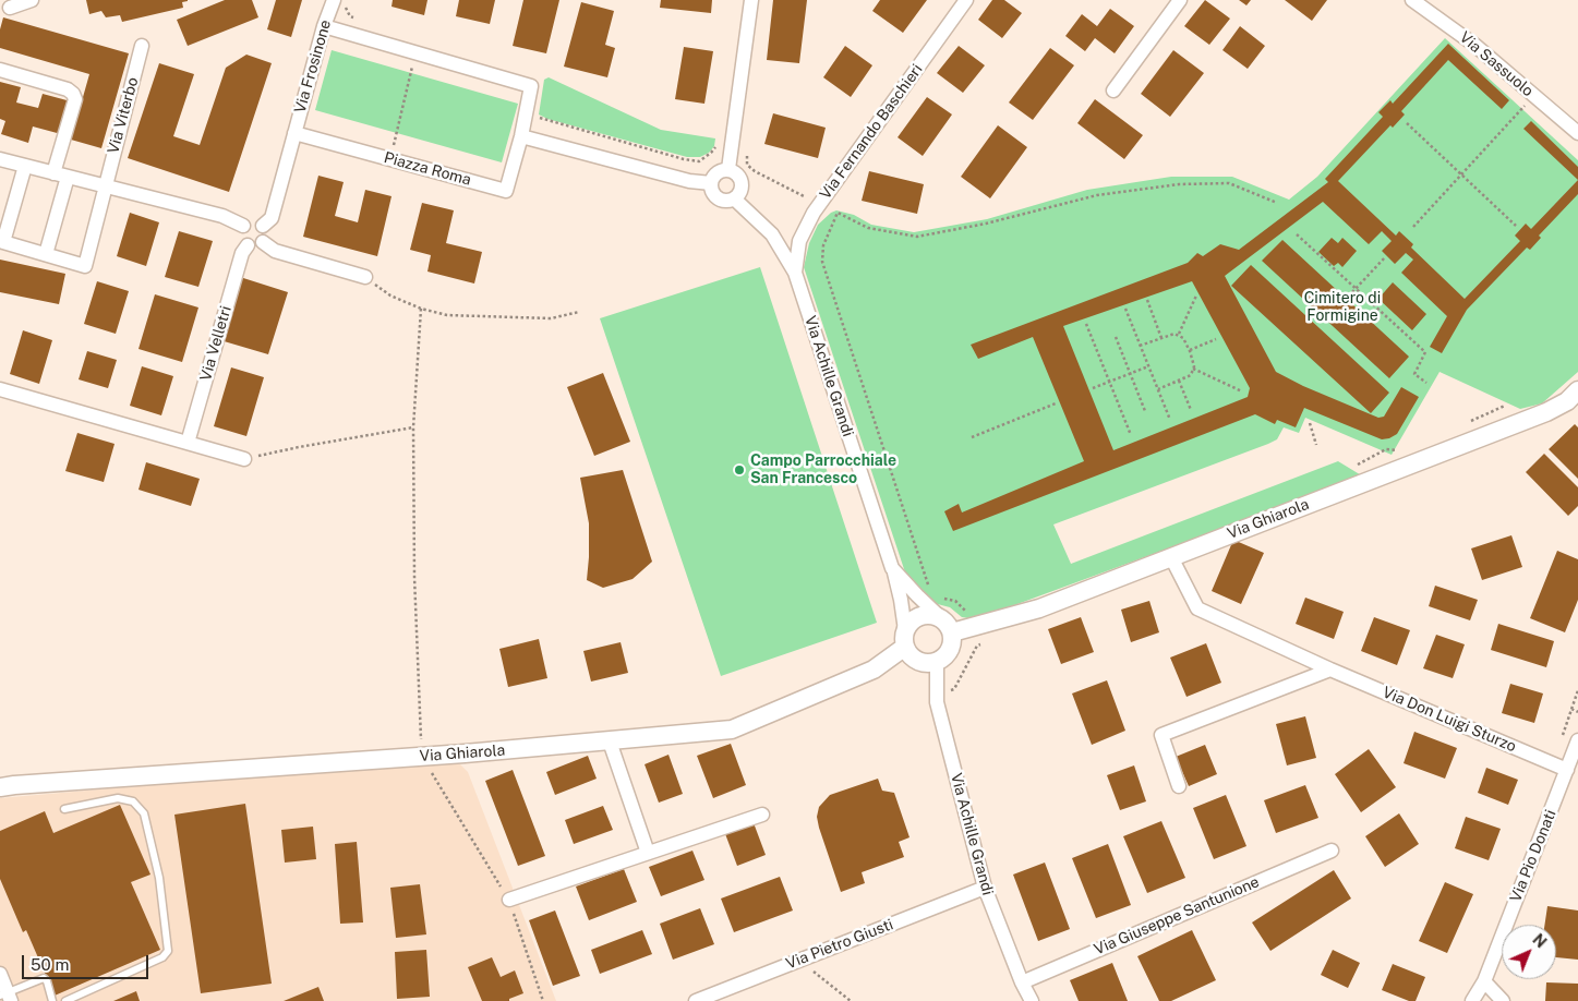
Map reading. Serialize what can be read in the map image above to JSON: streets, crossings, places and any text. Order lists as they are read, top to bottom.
{
  "streets": {
    "street": [
      "Via Sassuolo",
      "Via Frosinone",
      "Via Viterbo",
      "Via Fernando Baschieri",
      "Piazza Roma",
      "Via Velletri",
      "Via Achille Grandi",
      "Via Ghiarola",
      "Via Don Luigi Sturzo",
      "Via Pio Donati",
      "Via Giuseppe Santunione",
      "Via Pietro Giusti"
    ]
  },
  "crossings": [
    ["Via Frosinone", "Piazza Roma"],
    ["Via Fernando Baschieri", "Via Achille Grandi"],
    ["Via Achille Grandi", "Via Ghiarola"],
    ["Via Achille Grandi", "Via Giuseppe Santunione"],
    ["Via Achille Grandi", "Via Pietro Giusti"],
    ["Via Ghiarola", "Via Don Luigi Sturzo"],
    ["Via Don Luigi Sturzo", "Via Pio Donati"]
  ],
  "parks": ["Cimitero di Formigine"],
  "places": ["Campo Parrocchiale San Francesco"],
  "scale_bar": "50 m",
  "north": "top right"
}
